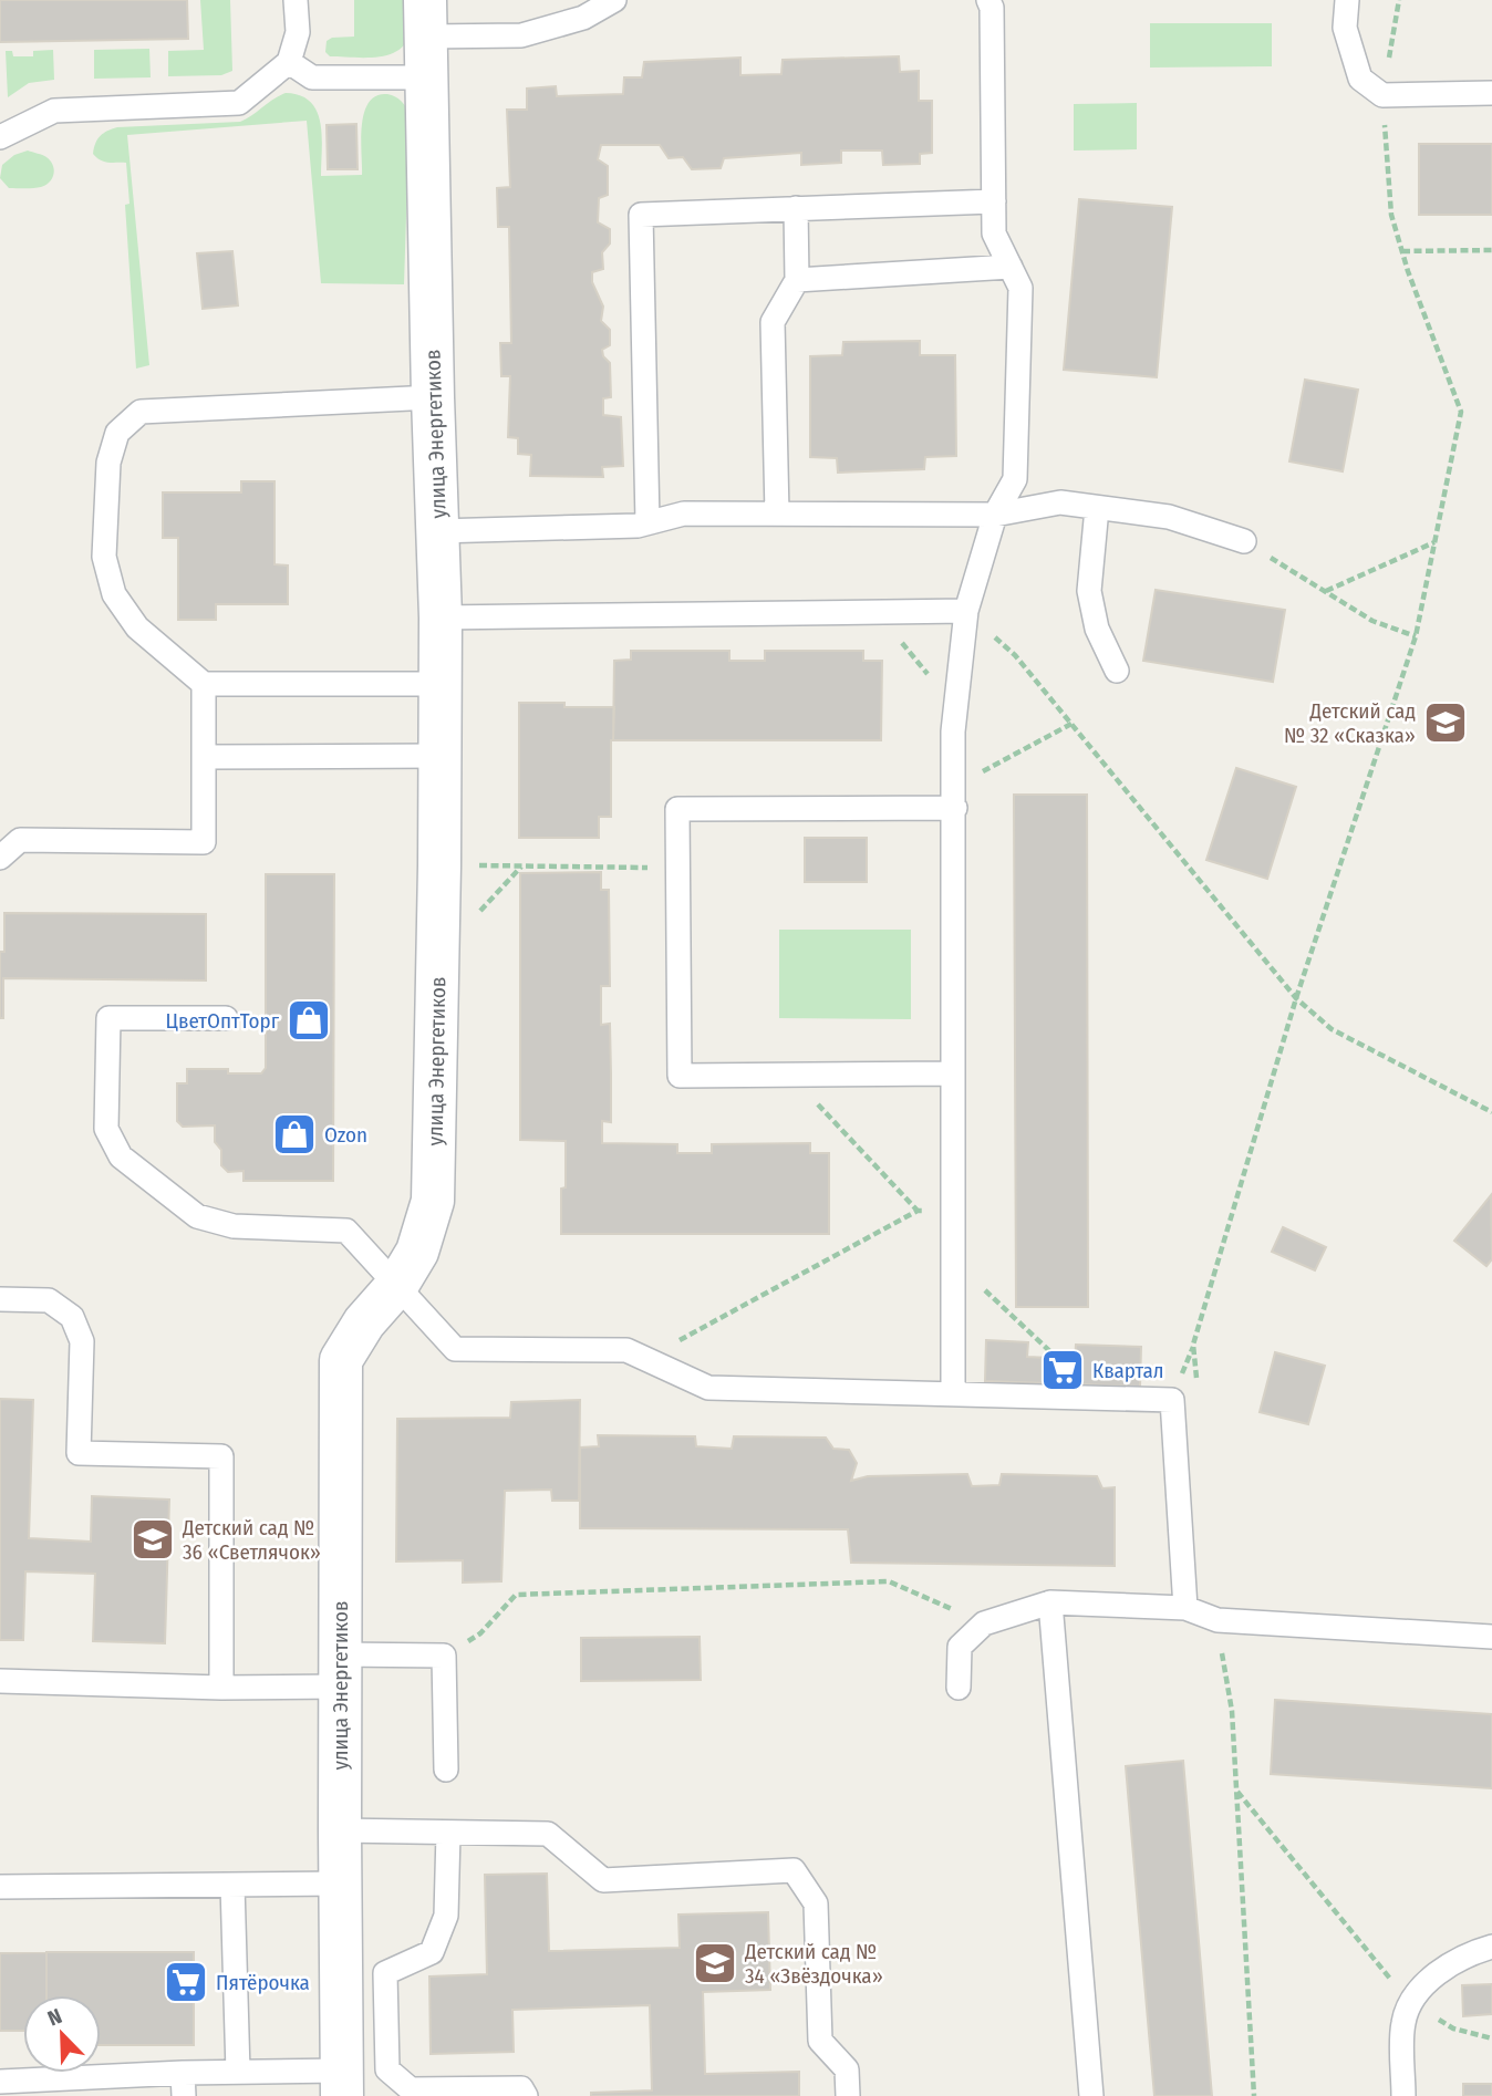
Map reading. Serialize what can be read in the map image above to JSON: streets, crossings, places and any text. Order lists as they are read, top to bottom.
{
  "streets": {
    "street": ["улица Энергетиков"]
  },
  "places": {
    "school or university": ["Детский сад № 32 «Сказка»", "Детский сад № 36 «Светлячок»", "Детский сад № 34 «Звёздочка»"],
    "shop": ["ЦветОптТорг", "Ozon"],
    "supermarket": ["Квартал", "Пятёрочка"]
  },
  "north": "top left"
}
